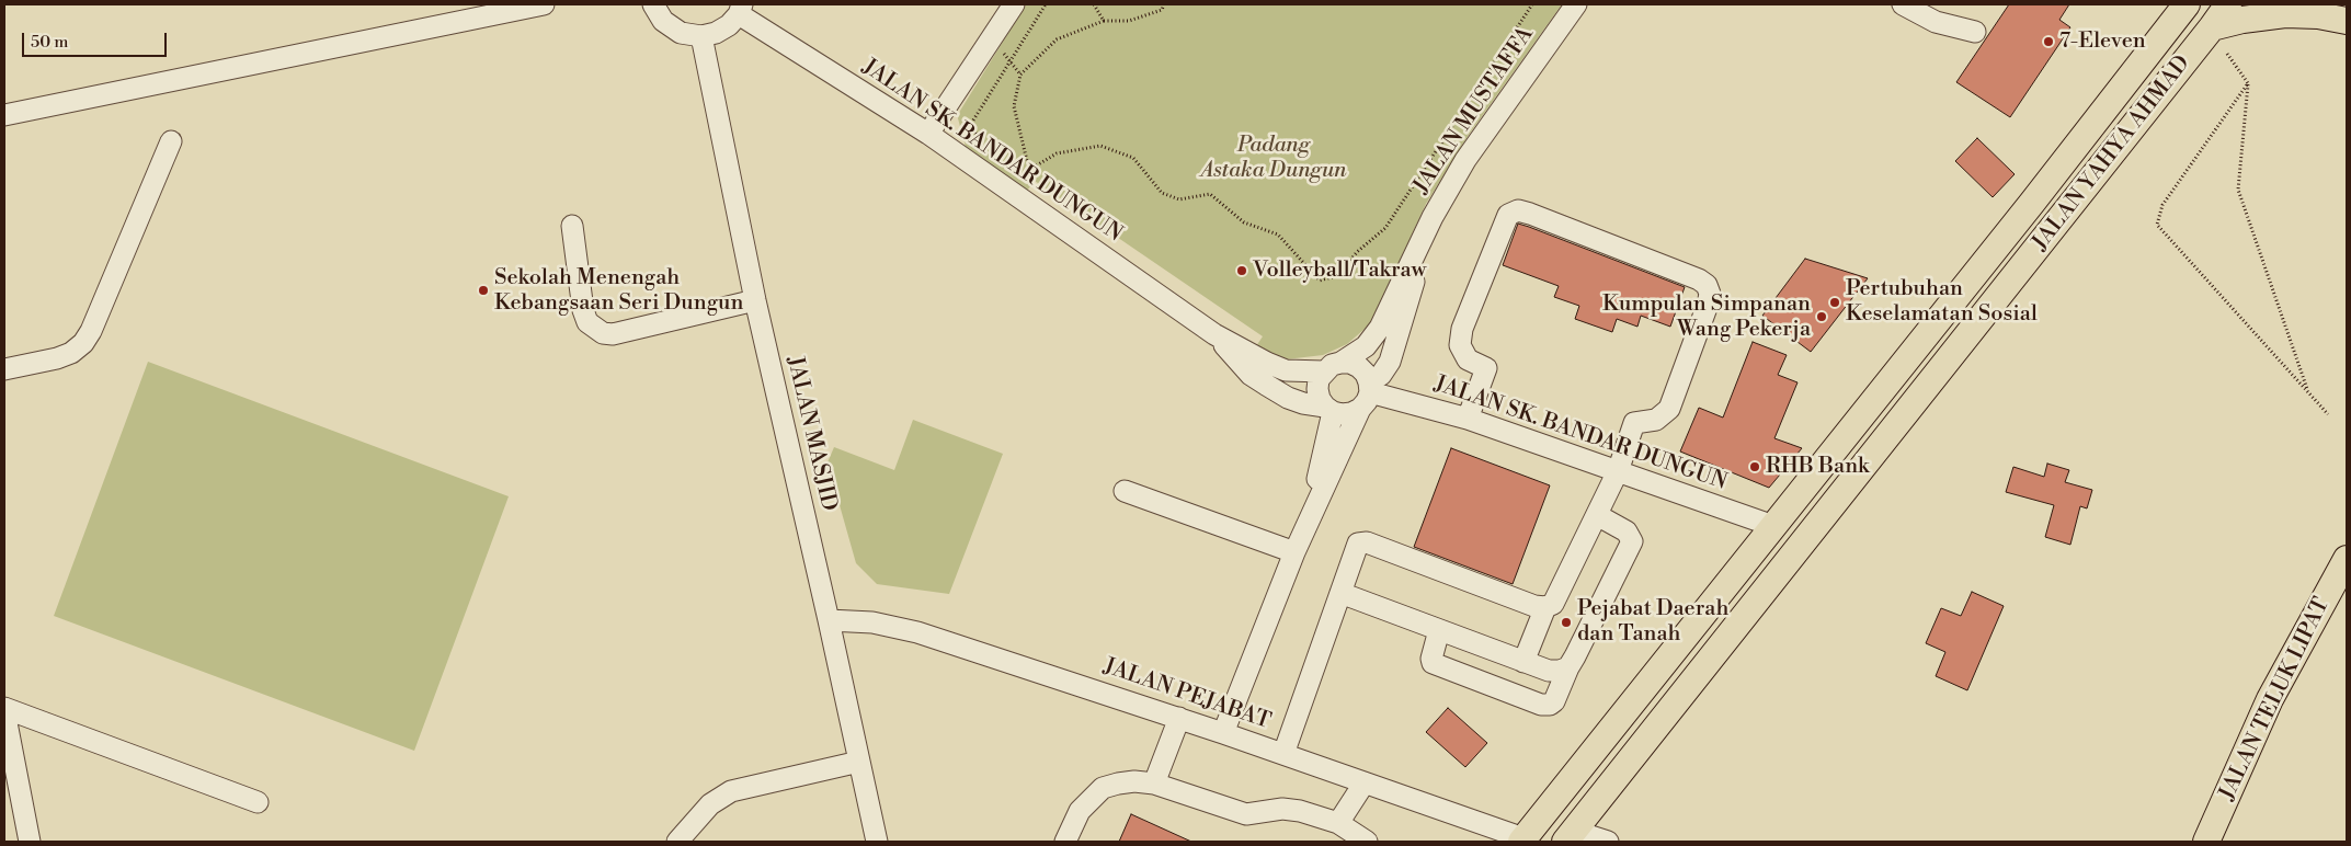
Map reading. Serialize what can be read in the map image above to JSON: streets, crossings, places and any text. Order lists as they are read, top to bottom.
{
  "streets": {
    "main road": ["JALAN YAHYA AHMAD", "JALAN TELUK LIPAT"],
    "street": [
      "JALAN MUSTAFFA",
      "JALAN SK. BANDAR DUNGUN",
      "JALAN MASJID",
      "JALAN PEJABAT"
    ]
  },
  "crossings": [
    ["JALAN MUSTAFFA", "JALAN SK. BANDAR DUNGUN"],
    ["JALAN MUSTAFFA", "JALAN PEJABAT"],
    ["JALAN SK. BANDAR DUNGUN", "JALAN YAHYA AHMAD"],
    ["JALAN YAHYA AHMAD", "JALAN PEJABAT"],
    ["JALAN MASJID", "JALAN PEJABAT"]
  ],
  "parks": ["Padang Astaka Dungun"],
  "places": [
    "7-Eleven",
    "Volleyball/Takraw",
    "Sekolah Menengah Kebangsaan Seri Dungun",
    "Pertubuhan Keselamatan Sosial",
    "Kumpulan Simpanan Wang Pekerja",
    "RHB Bank",
    "Pejabat Daerah dan Tanah"
  ],
  "scale_bar": "50 m"
}
